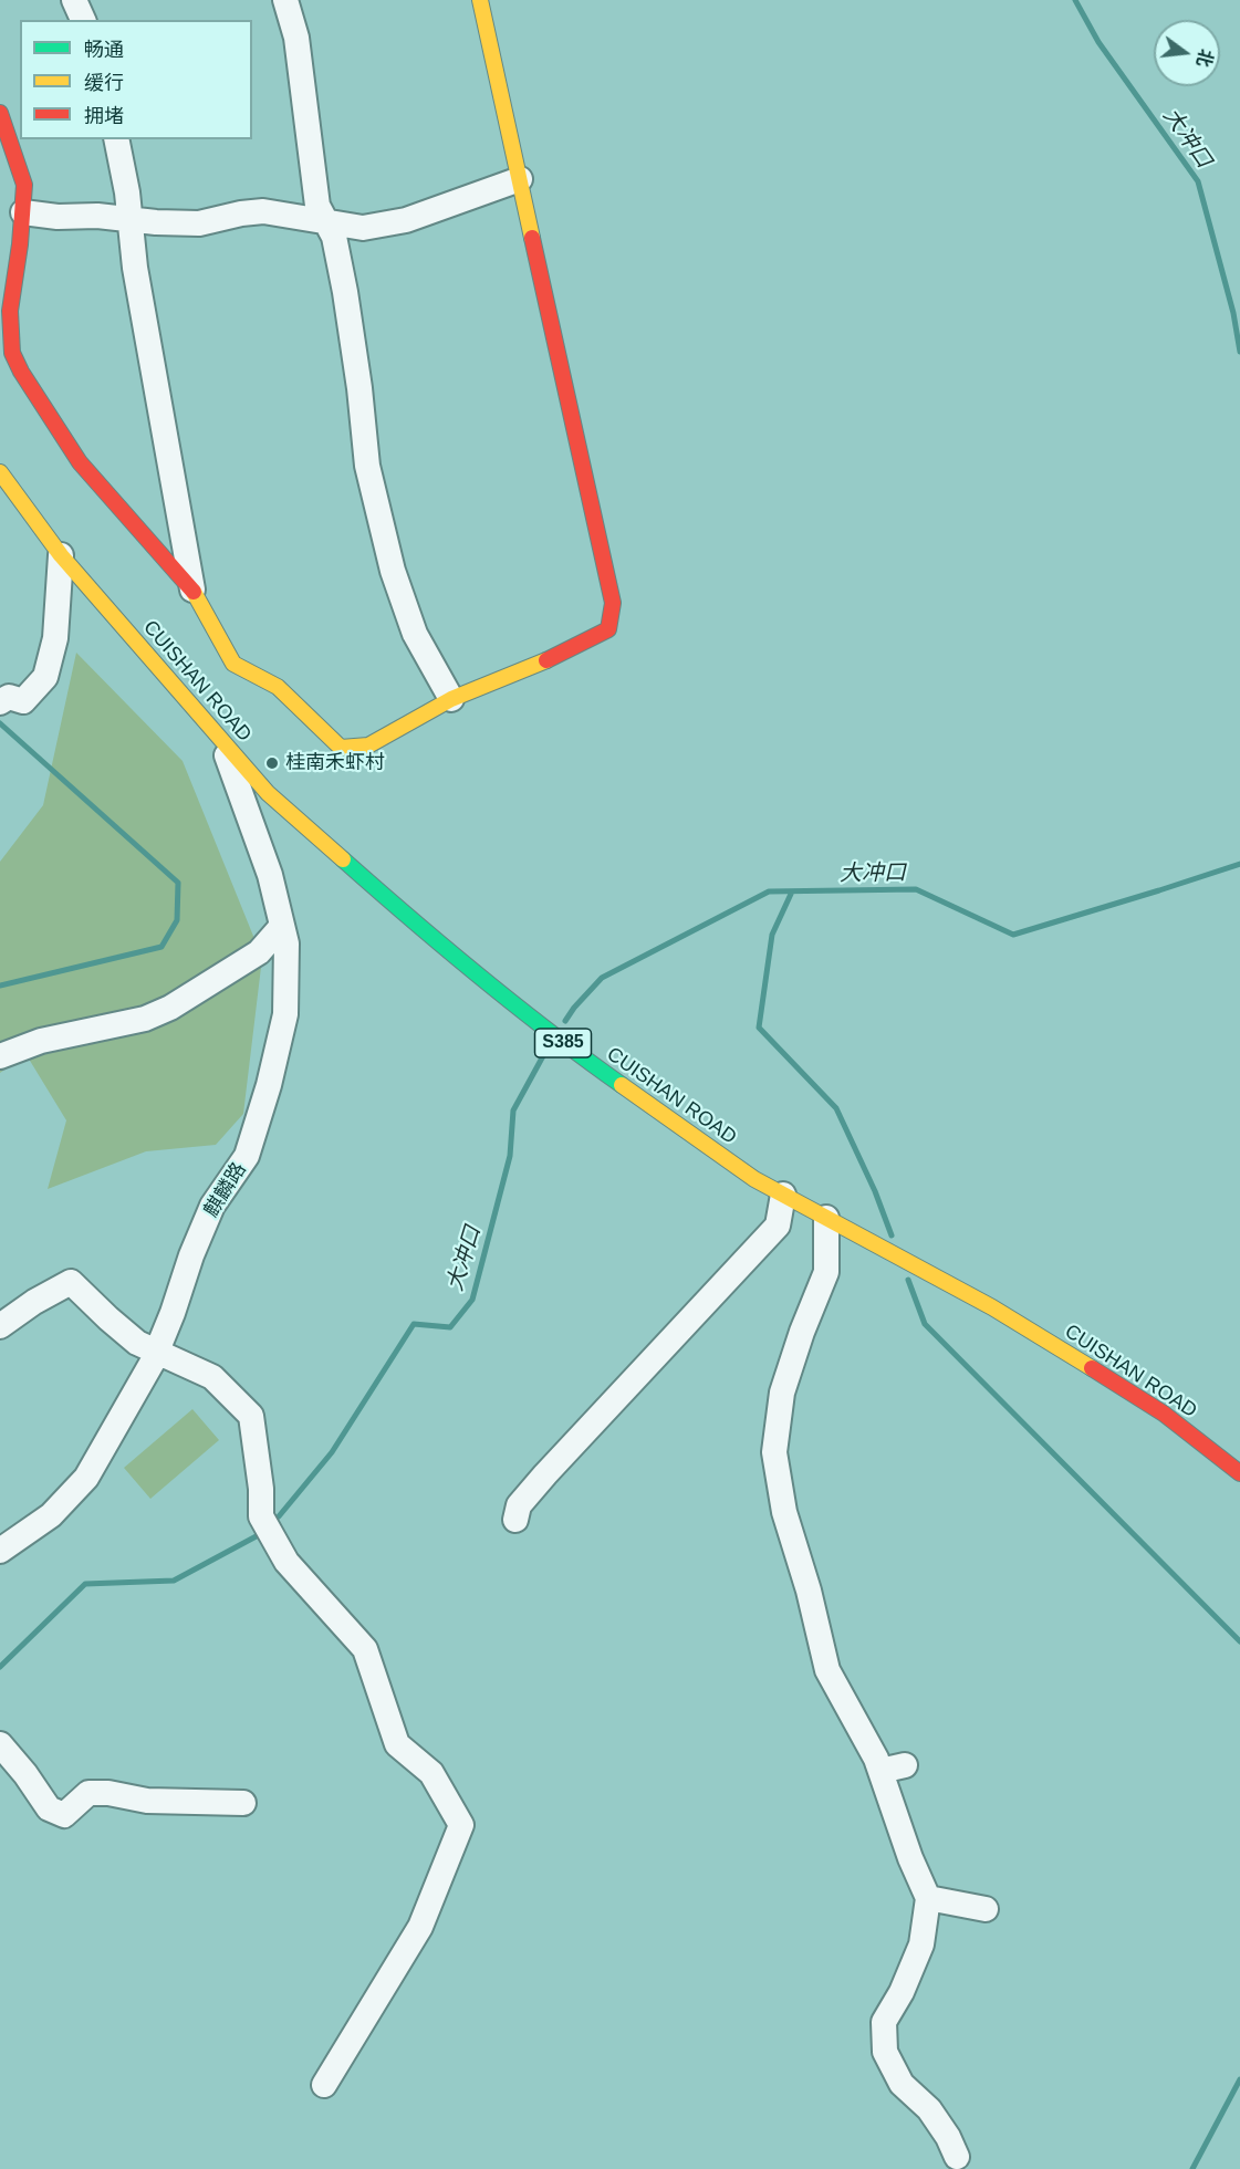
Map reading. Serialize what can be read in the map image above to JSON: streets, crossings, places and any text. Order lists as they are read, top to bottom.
{
  "streets": {
    "street": ["CUISHAN ROAD", "S385", "麒麟路"]
  },
  "crossings": [
    ["CUISHAN ROAD", "麒麟路"]
  ],
  "water": ["大冲口"],
  "places": ["桂南禾虾村"],
  "legend": ["畅通", "缓行", "拥堵"],
  "north": "right"
}
